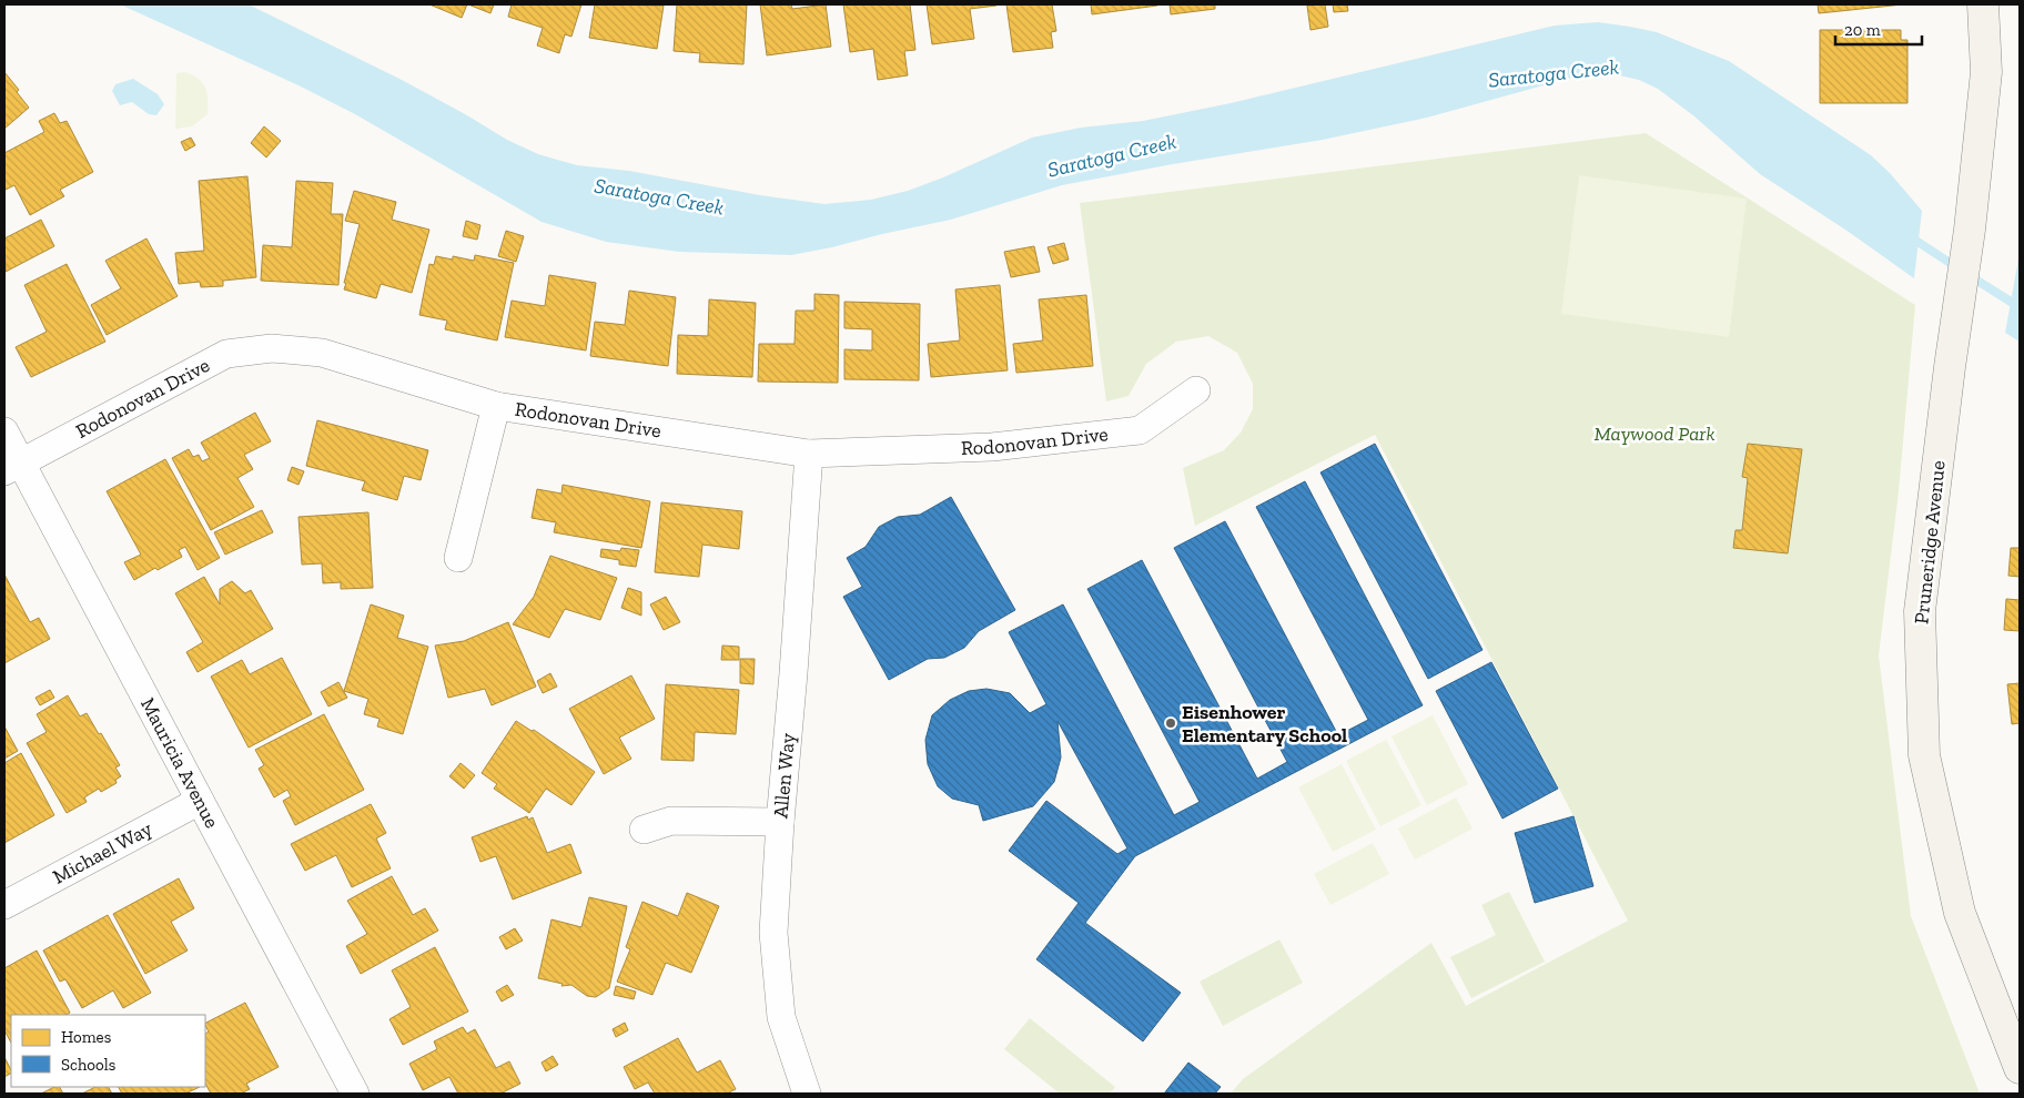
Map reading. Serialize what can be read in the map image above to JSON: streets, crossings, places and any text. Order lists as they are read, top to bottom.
{
  "streets": {
    "main road": ["Pruneridge Avenue"],
    "street": [
      "Rodonovan Drive",
      "Mauricia Avenue",
      "Allen Way",
      "Michael Way"
    ]
  },
  "crossings": [
    ["Rodonovan Drive", "Mauricia Avenue"],
    ["Rodonovan Drive", "Allen Way"],
    ["Mauricia Avenue", "Michael Way"]
  ],
  "water": ["Saratoga Creek"],
  "parks": ["Maywood Park"],
  "places": ["Eisenhower Elementary School"],
  "legend": ["Homes", "Schools"],
  "scale_bar": "20 m"
}
